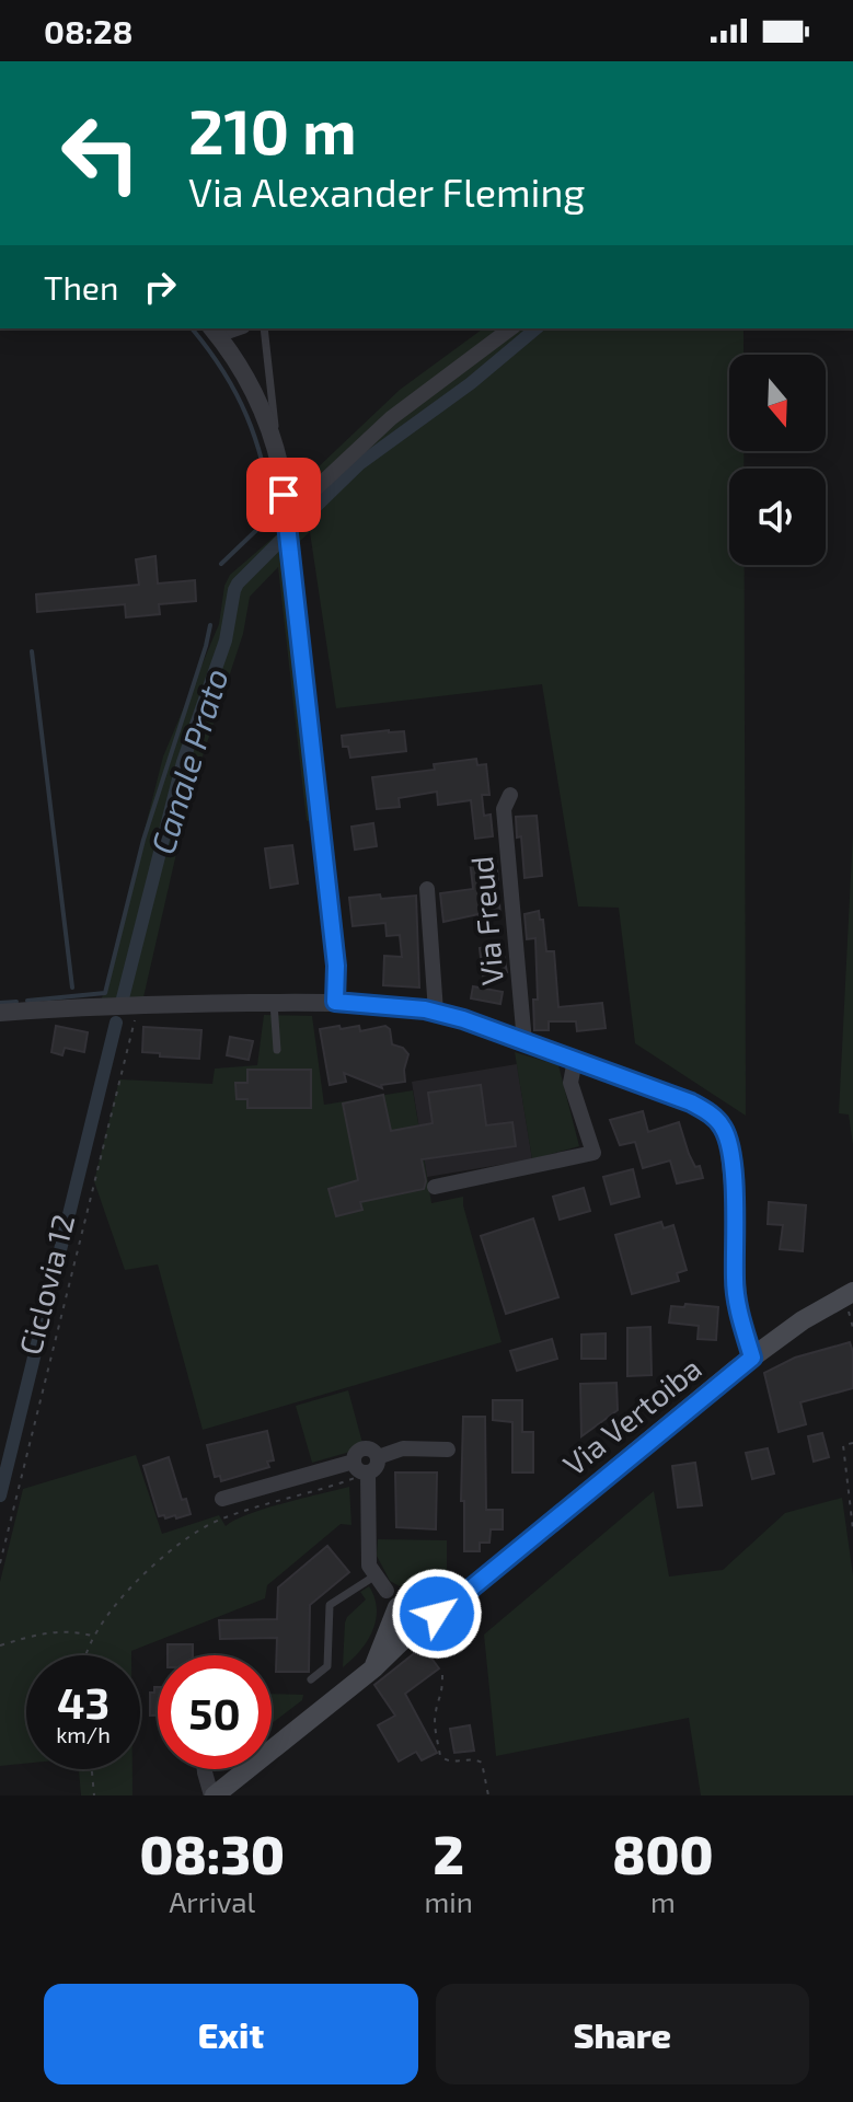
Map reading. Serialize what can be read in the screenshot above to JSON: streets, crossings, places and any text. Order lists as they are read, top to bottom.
{
  "streets": {
    "main road": ["Via Vertoiba"],
    "street": ["Via Freud"],
    "path": ["Ciclovia 12"]
  },
  "water": ["Canale Prato"],
  "north": "bottom",
  "page": {
    "status": "08:28",
    "turn": ["210 m", "Via Alexander Fleming"],
    "then": "Then",
    "speed": "43 km/h",
    "limit": "50",
    "eta": [
      "08:30",
      "Arrival",
      "2",
      "min",
      "800",
      "m"
    ],
    "buttons": ["Exit", "Share"]
  }
}
